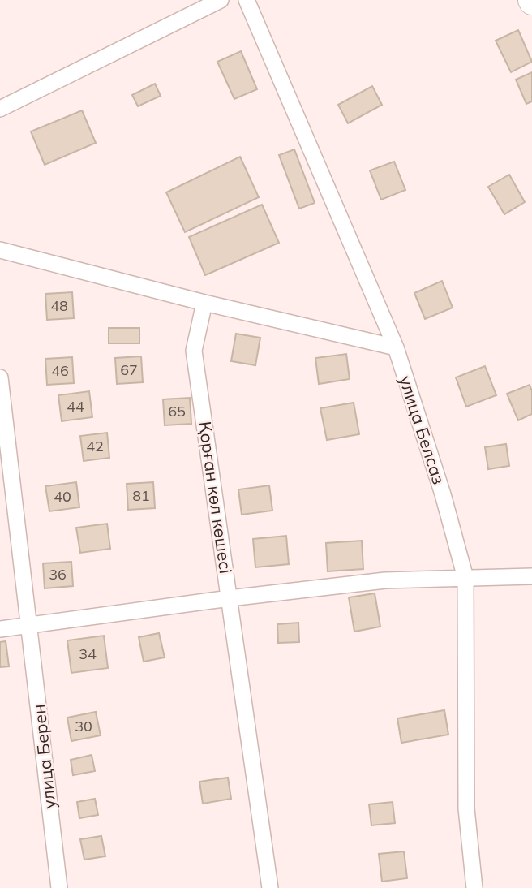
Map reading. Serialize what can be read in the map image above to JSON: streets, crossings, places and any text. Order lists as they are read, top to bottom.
{
  "streets": {
    "street": ["улица Белсаз", "Қорған көл көшесі", "улица Берен"]
  },
  "house_numbers": [
    "48",
    "67",
    "46",
    "44",
    "65",
    "42",
    "81",
    "40",
    "36",
    "34",
    "30"
  ]
}
